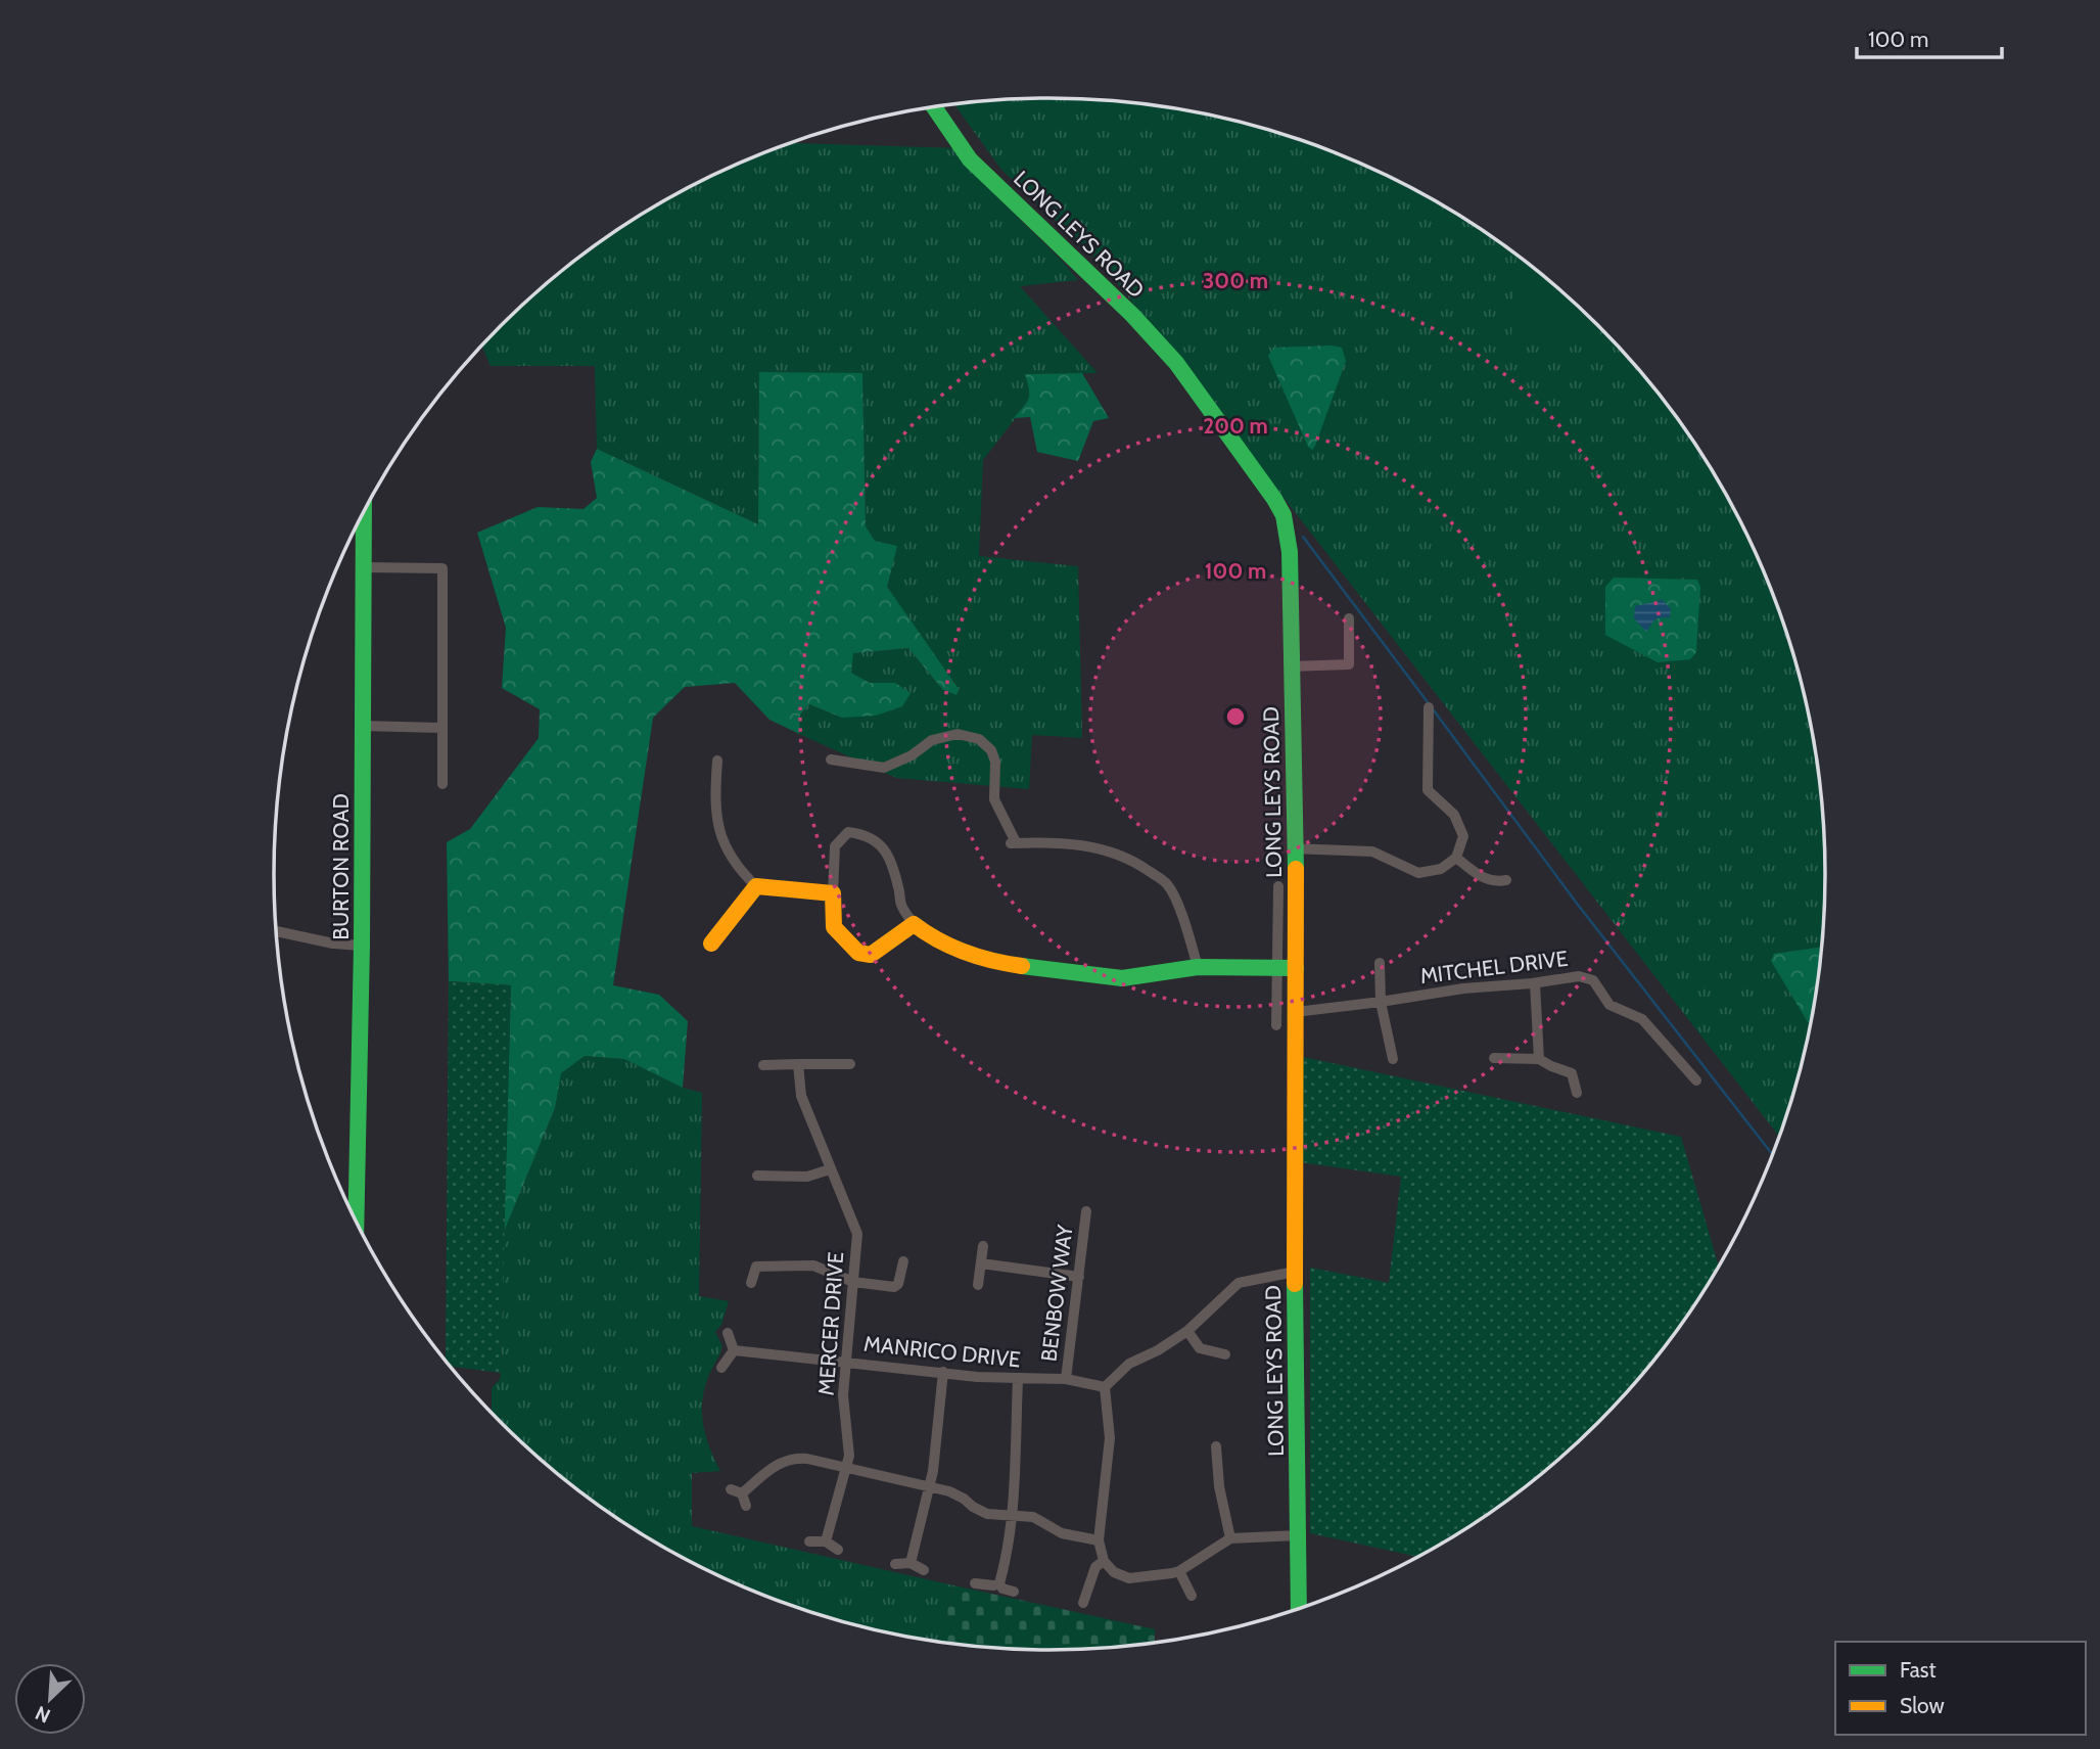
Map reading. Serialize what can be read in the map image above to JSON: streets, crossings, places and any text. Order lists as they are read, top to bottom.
{
  "streets": {
    "street": [
      "LONG LEYS ROAD",
      "BURTON ROAD",
      "MITCHEL DRIVE",
      "BENBOW WAY",
      "MERCER DRIVE",
      "MANRICO DRIVE"
    ]
  },
  "crossings": [
    ["LONG LEYS ROAD", "MITCHEL DRIVE"],
    ["BENBOW WAY", "MANRICO DRIVE"],
    ["MERCER DRIVE", "MANRICO DRIVE"]
  ],
  "legend": ["Fast", "Slow"],
  "scale_bar": "100 m",
  "north": "bottom left",
  "rings": ["300 m", "200 m", "100 m"]
}
